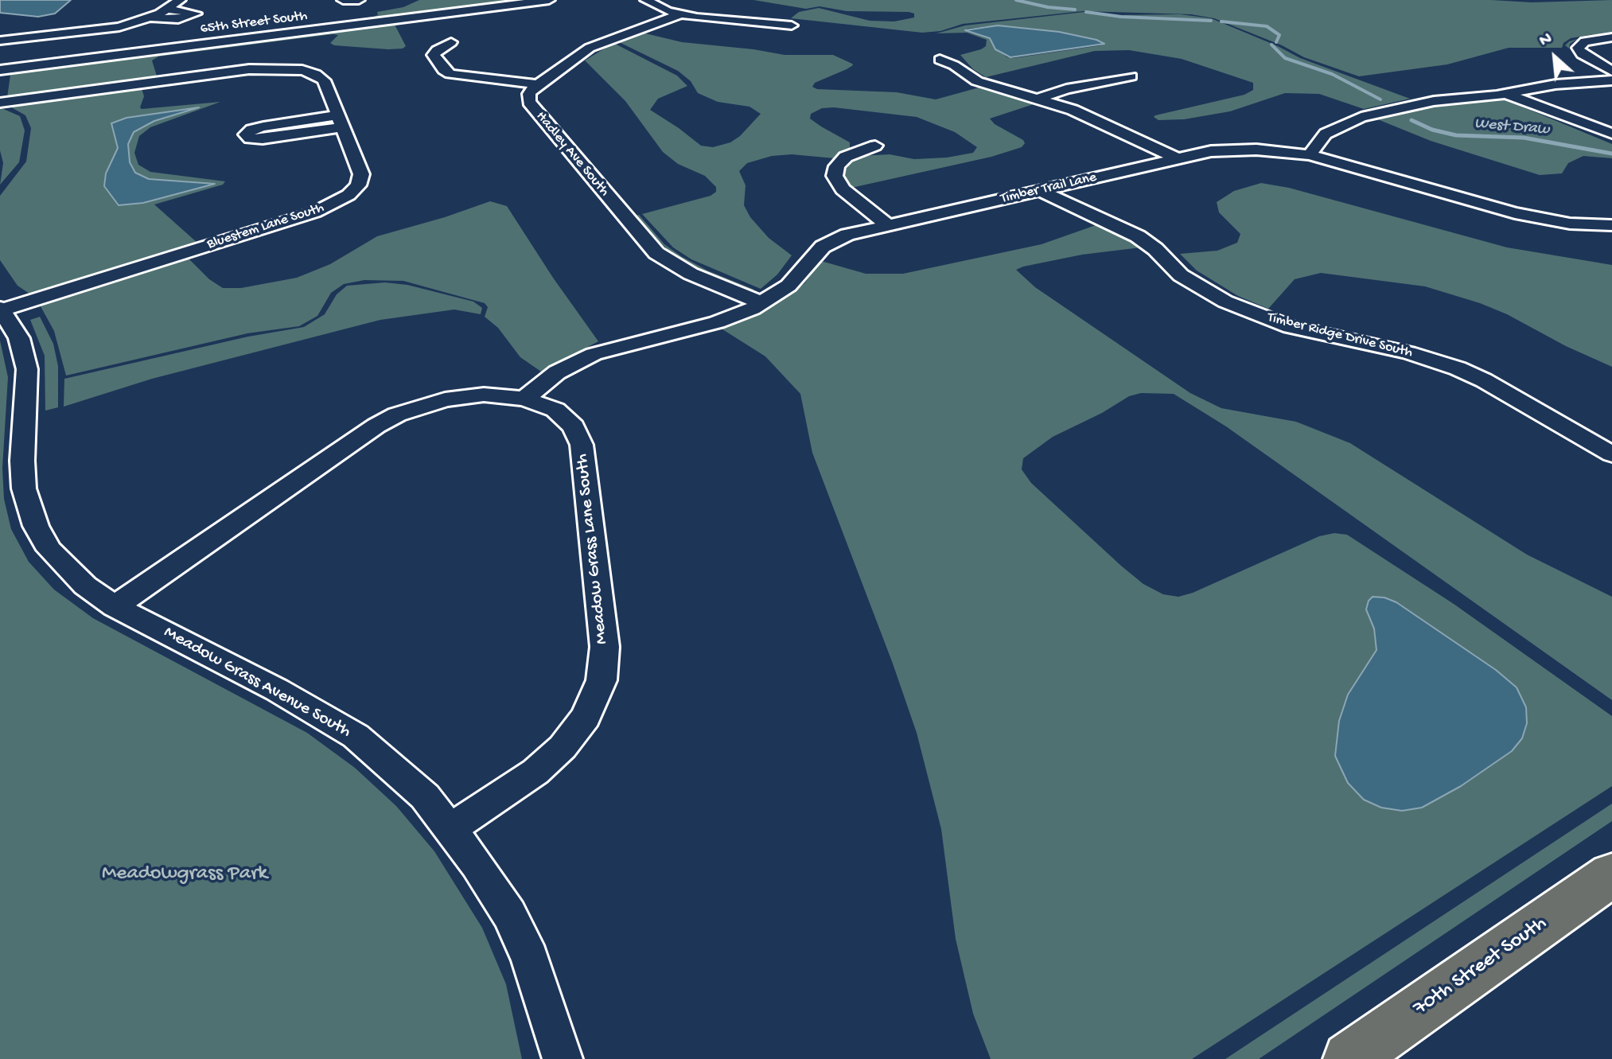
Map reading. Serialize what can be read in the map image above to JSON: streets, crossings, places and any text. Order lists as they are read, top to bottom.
{
  "streets": {
    "main road": ["70th Street South"],
    "street": [
      "65th Street South",
      "Hadley Ave South",
      "Timber Trail Lane",
      "Bluestem Lane South",
      "Timber Ridge Drive South",
      "Meadow Grass Lane South",
      "Meadow Grass Avenue South"
    ]
  },
  "crossings": [
    ["Hadley Ave South", "Timber Trail Lane"],
    ["Timber Trail Lane", "Timber Ridge Drive South"],
    ["Timber Trail Lane", "Meadow Grass Lane South"],
    ["Bluestem Lane South", "Meadow Grass Avenue South"],
    ["Meadow Grass Lane South", "Meadow Grass Avenue South"]
  ],
  "water": ["West Draw"],
  "parks": ["Meadowgrass Park"],
  "north": "top left"
}
